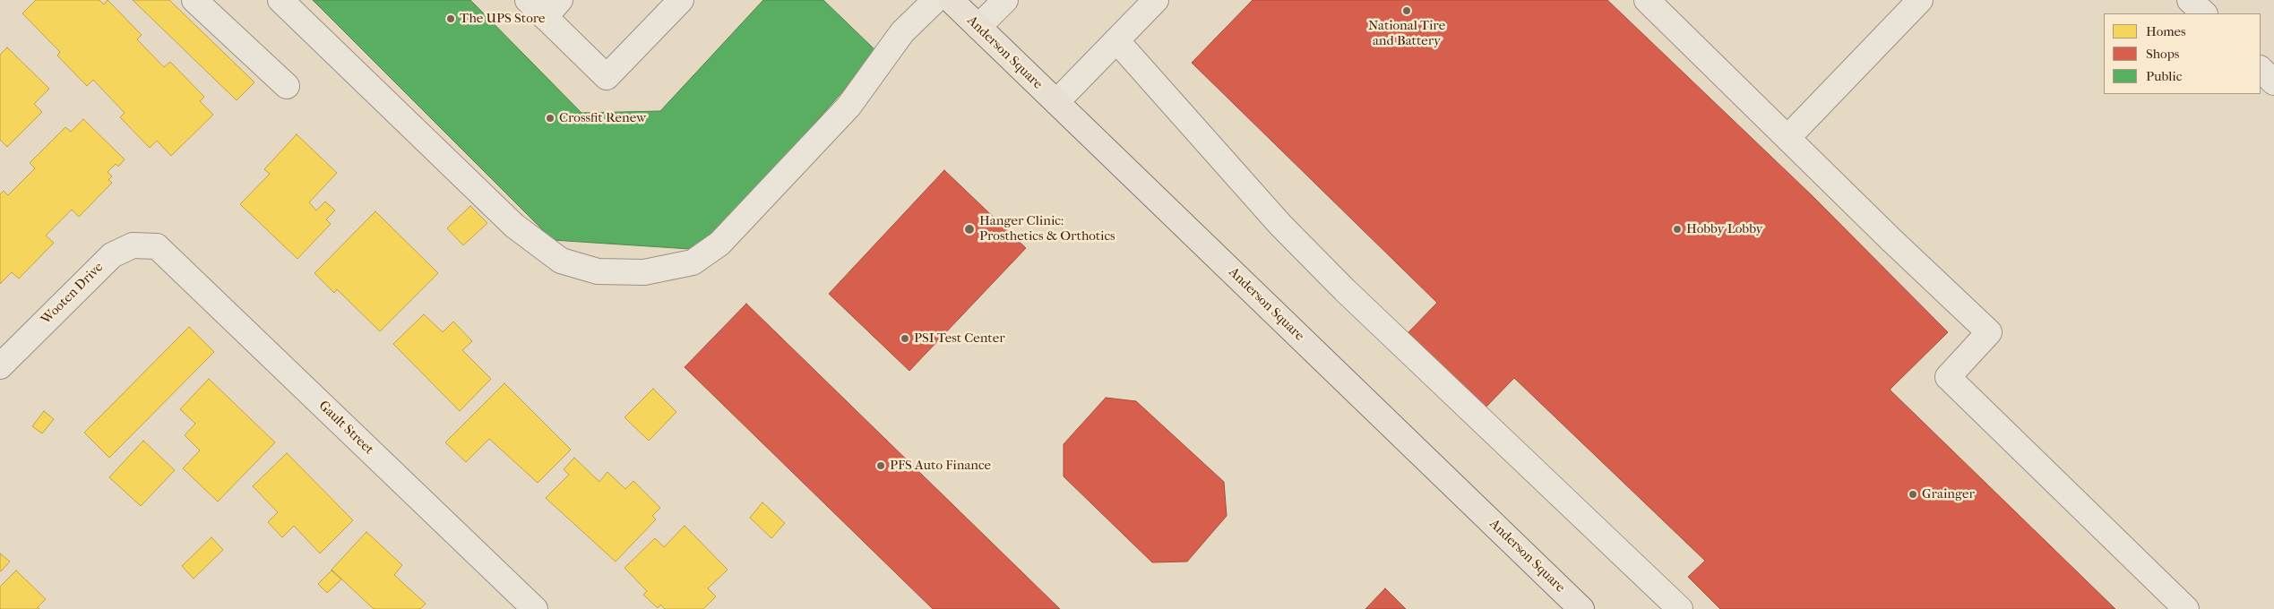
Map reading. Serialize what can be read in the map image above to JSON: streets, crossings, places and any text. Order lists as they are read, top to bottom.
{
  "streets": {
    "main road": ["Anderson Square"],
    "street": ["Wooten Drive", "Gault Street"]
  },
  "crossings": [
    ["Wooten Drive", "Gault Street"]
  ],
  "places": [
    "National Tire and Battery",
    "The UPS Store",
    "Crossfit Renew",
    "Hanger Clinic: Prosthetics & Orthotics",
    "Hobby Lobby",
    "PSI Test Center",
    "PFS Auto Finance",
    "Grainger"
  ],
  "legend": ["Homes", "Shops", "Public"]
}
